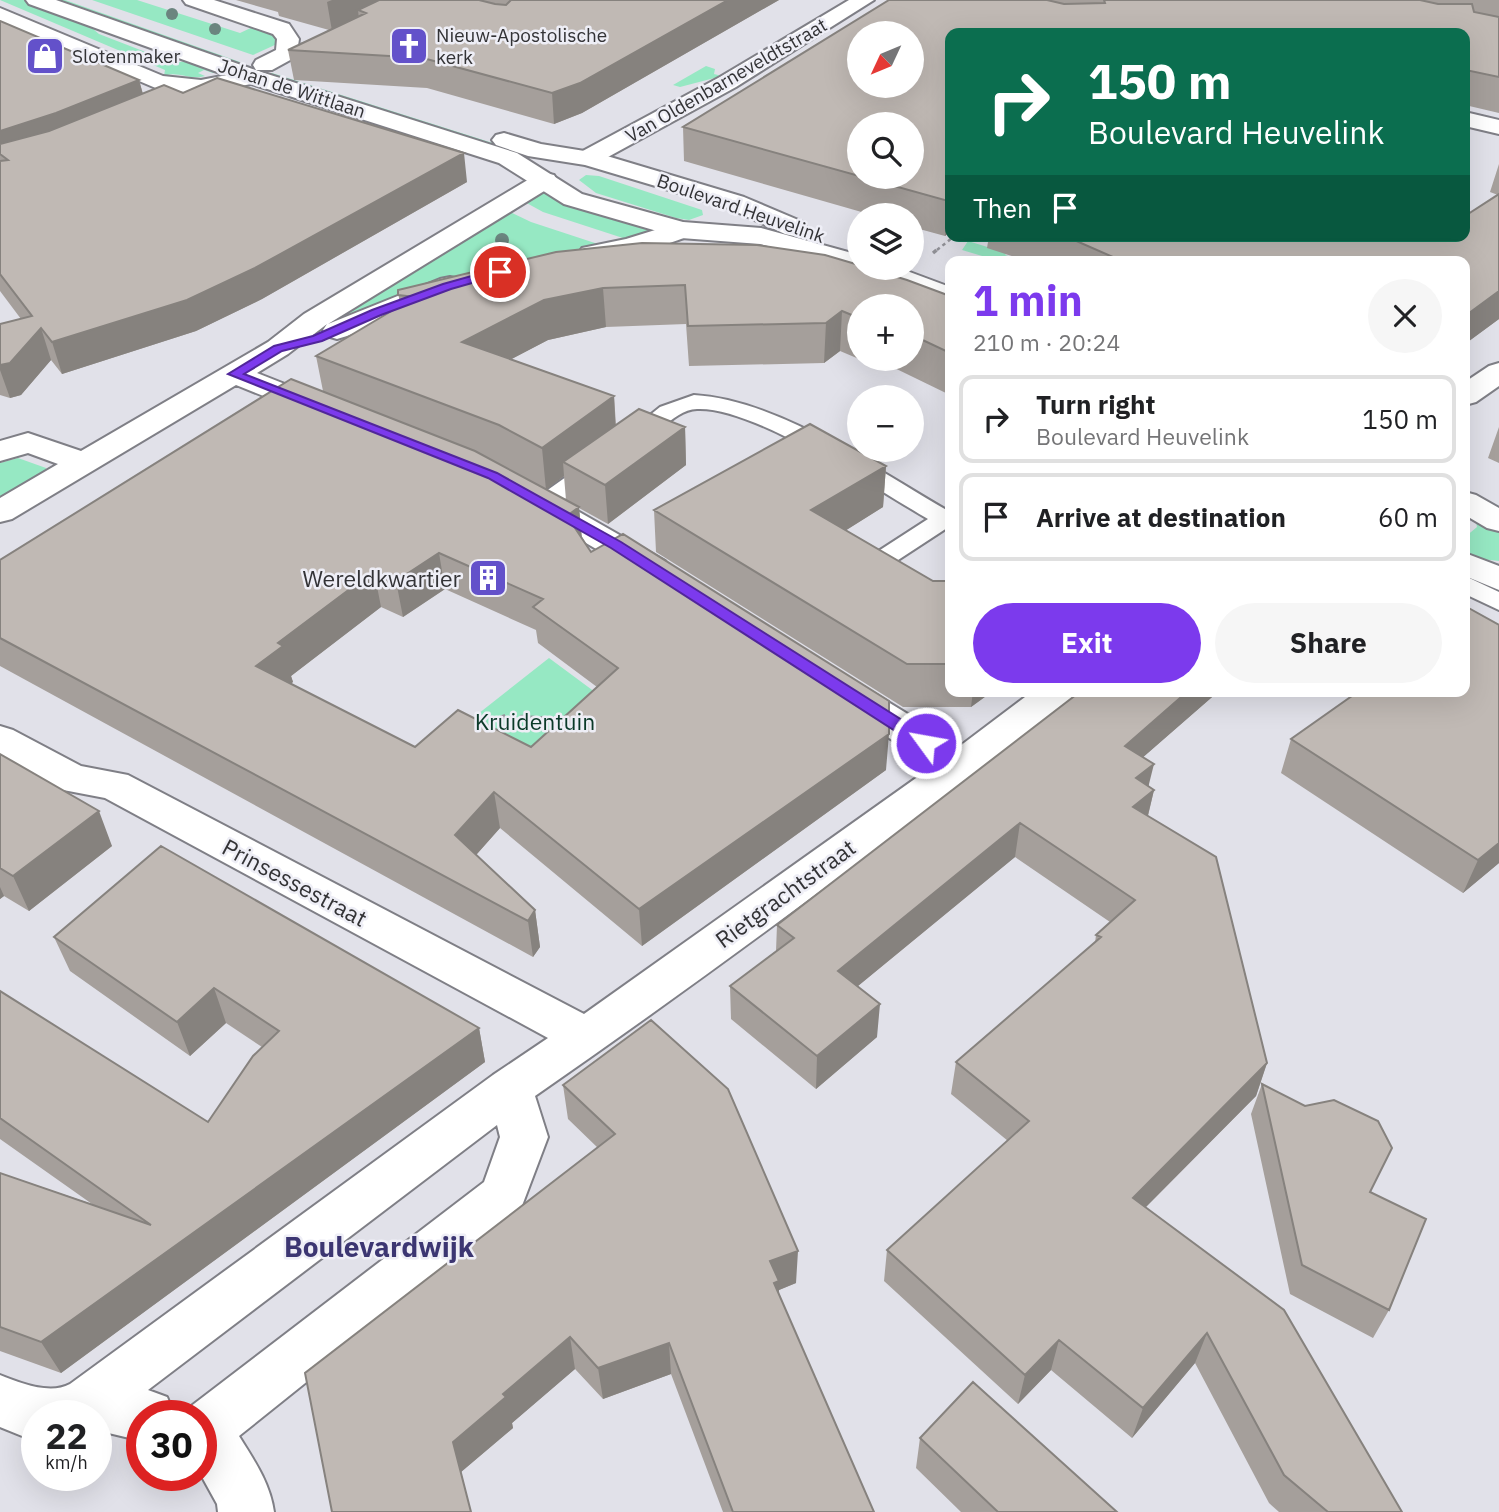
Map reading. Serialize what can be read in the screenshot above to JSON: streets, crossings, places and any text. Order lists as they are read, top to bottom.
{
  "streets": {
    "street": [
      "Van Oldenbarneveldtstraat",
      "Johan de Wittlaan",
      "Boulevard Heuvelink",
      "Prinsessestraat",
      "Rietgrachtstraat"
    ]
  },
  "crossings": [
    ["Van Oldenbarneveldtstraat", "Johan de Wittlaan"],
    ["Van Oldenbarneveldtstraat", "Boulevard Heuvelink"],
    ["Johan de Wittlaan", "Boulevard Heuvelink"],
    ["Prinsessestraat", "Rietgrachtstraat"]
  ],
  "districts": ["Boulevardwijk"],
  "parks": ["Kruidentuin"],
  "places": {
    "church": ["Nieuw-Apostolische kerk"],
    "shop": ["Slotenmaker"],
    "building": ["Wereldkwartier"]
  },
  "north": "bottom left",
  "page": {
    "map_buttons": ["+", "−"],
    "turn": ["150 m", "Boulevard Heuvelink"],
    "then": "Then",
    "heading": ["1 min", "210 m · 20:24"],
    "list": [
      {
        "name": "Turn right",
        "note": "Boulevard Heuvelink",
        "value": "150 m"
      },
      {
        "name": "Arrive at destination",
        "value": "60 m"
      }
    ],
    "buttons": ["Exit", "Share"],
    "speed": "22 km/h",
    "limit": "30"
  }
}
